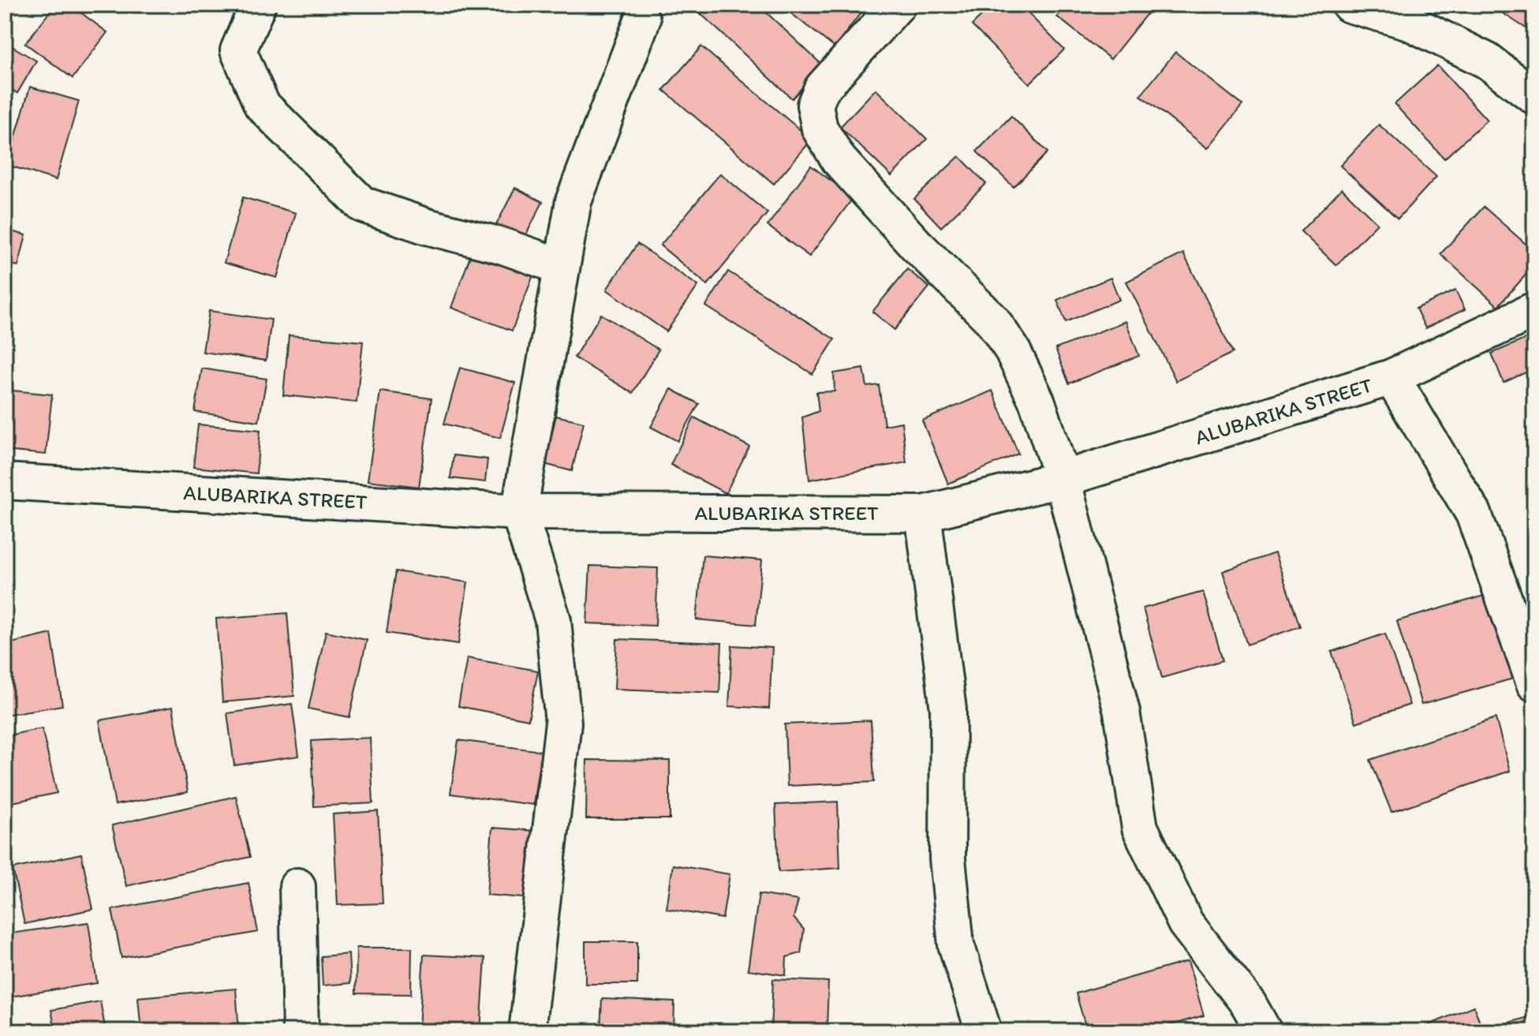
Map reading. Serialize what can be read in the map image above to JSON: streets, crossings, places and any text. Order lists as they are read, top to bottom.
{
  "streets": {
    "street": ["ALUBARIKA STREET"]
  }
}
